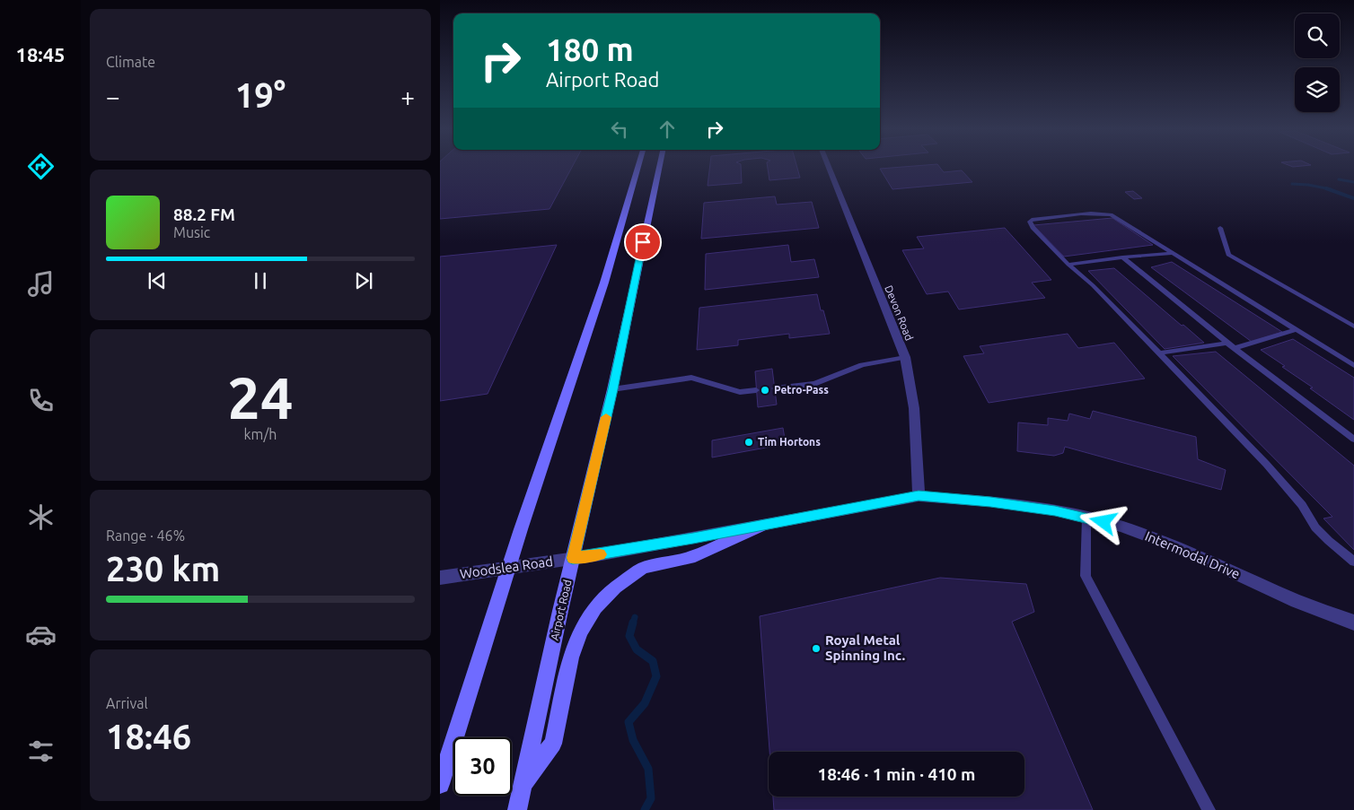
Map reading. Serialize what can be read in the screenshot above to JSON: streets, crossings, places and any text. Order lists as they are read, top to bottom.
{
  "streets": {
    "main road": ["Airport Road"],
    "street": ["Devon Road", "Intermodal Drive", "Woodslea Road"]
  },
  "crossings": [
    ["Devon Road", "Intermodal Drive"],
    ["Intermodal Drive", "Woodslea Road"],
    ["Intermodal Drive", "Airport Road"],
    ["Woodslea Road", "Airport Road"]
  ],
  "places": ["Petro-Pass", "Tim Hortons", "Royal Metal Spinning Inc."],
  "page": {
    "tabs": "18:45",
    "tile": [
      "Climate",
      ["24", "km/h"],
      ["Range · 46%", "230 km"],
      ["Arrival", "18:46"]
    ],
    "turn": ["180 m", "Airport Road"],
    "heat": ["−", "19°", "+"],
    "song": ["88.2 FM", "Music"],
    "limit": "30",
    "trip": "18:46 · 1 min · 410 m"
  }
}
